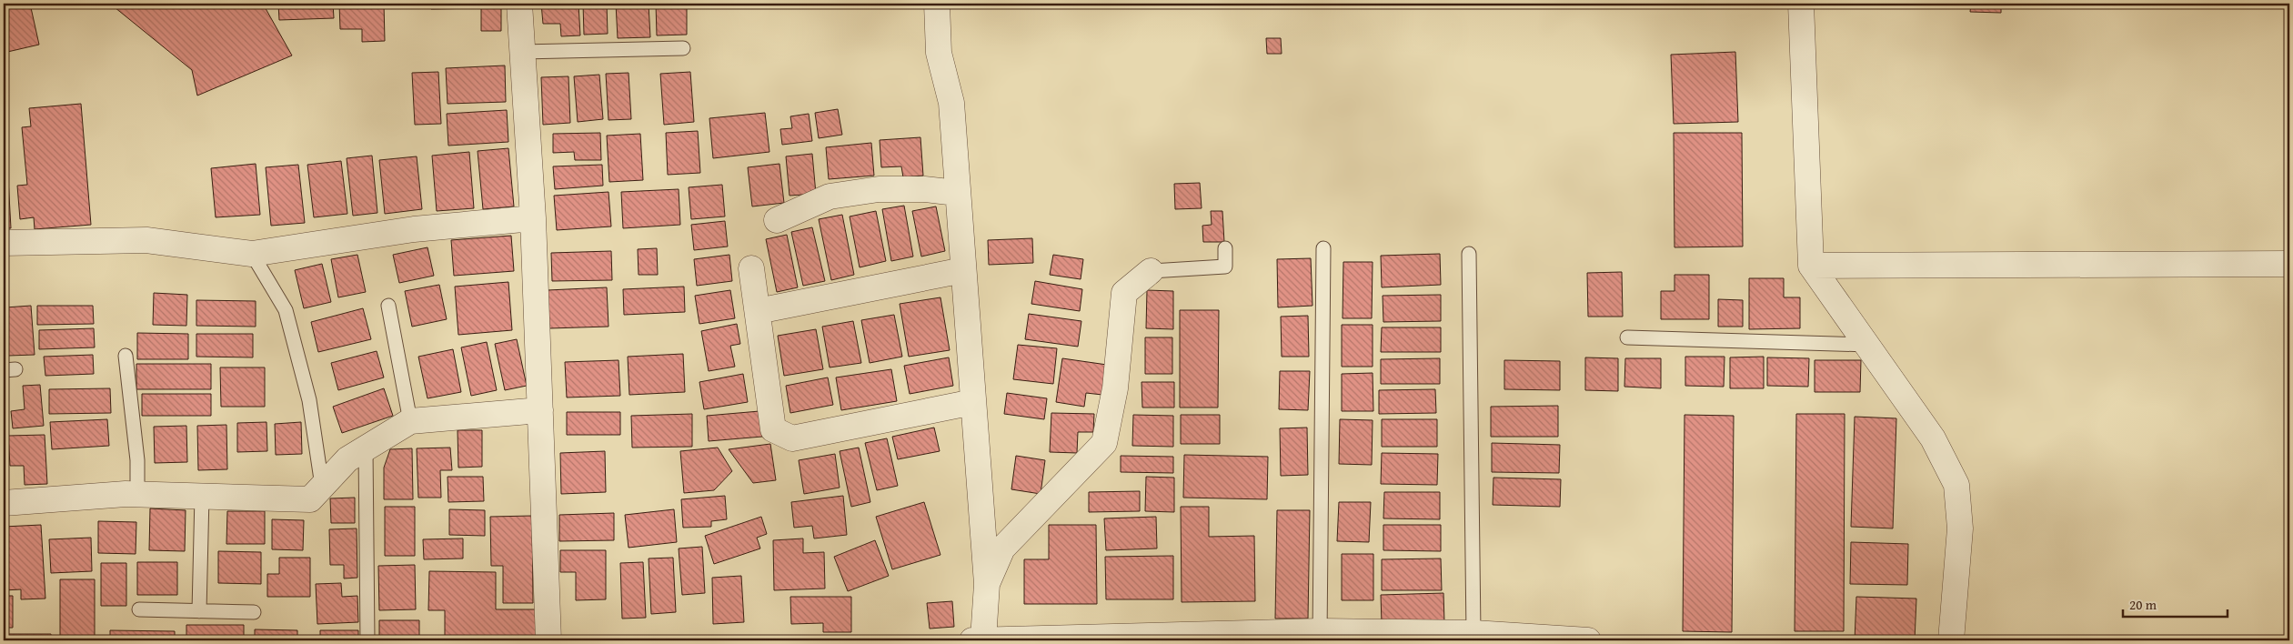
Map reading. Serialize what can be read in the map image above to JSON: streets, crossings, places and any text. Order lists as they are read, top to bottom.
{
  "scale_bar": "20 m"
}
